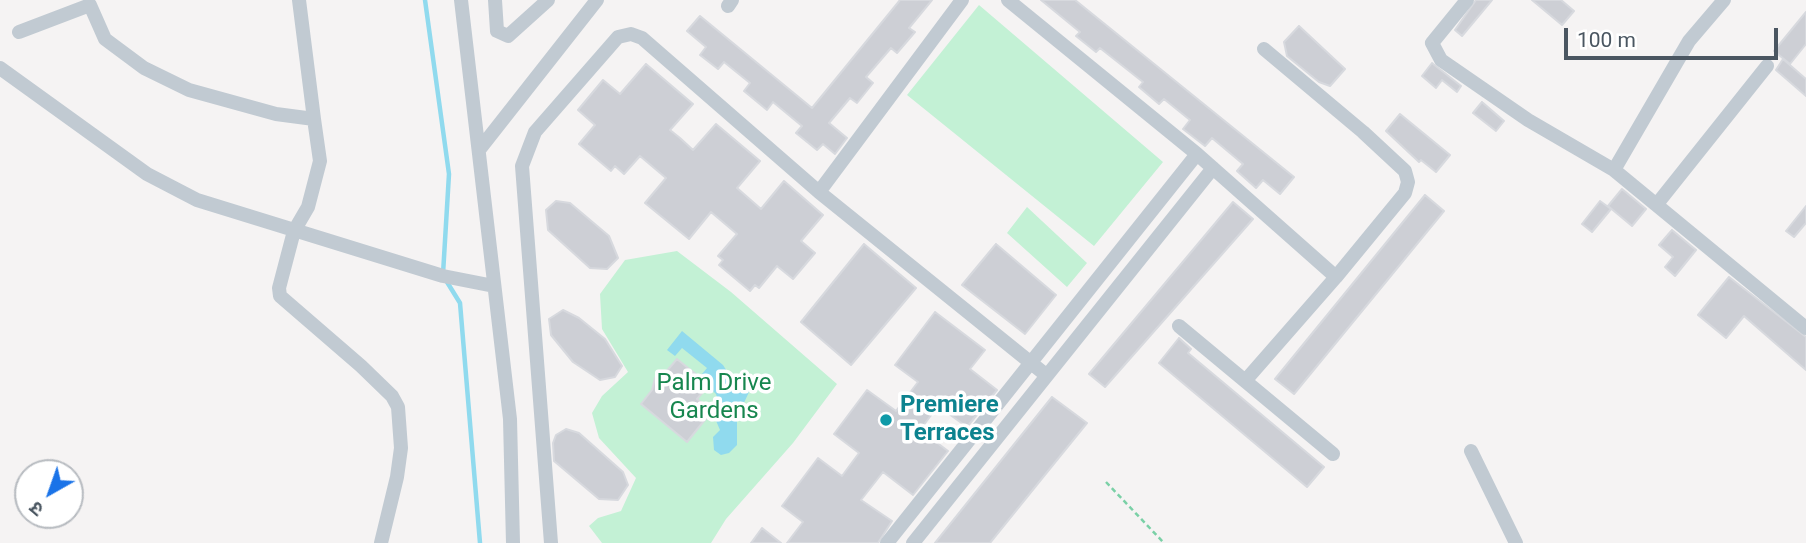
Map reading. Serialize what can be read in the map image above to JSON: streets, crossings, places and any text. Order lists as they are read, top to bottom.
{
  "parks": ["Palm Drive Gardens"],
  "places": ["Premiere Terraces"],
  "scale_bar": "100 m",
  "north": "bottom left"
}
